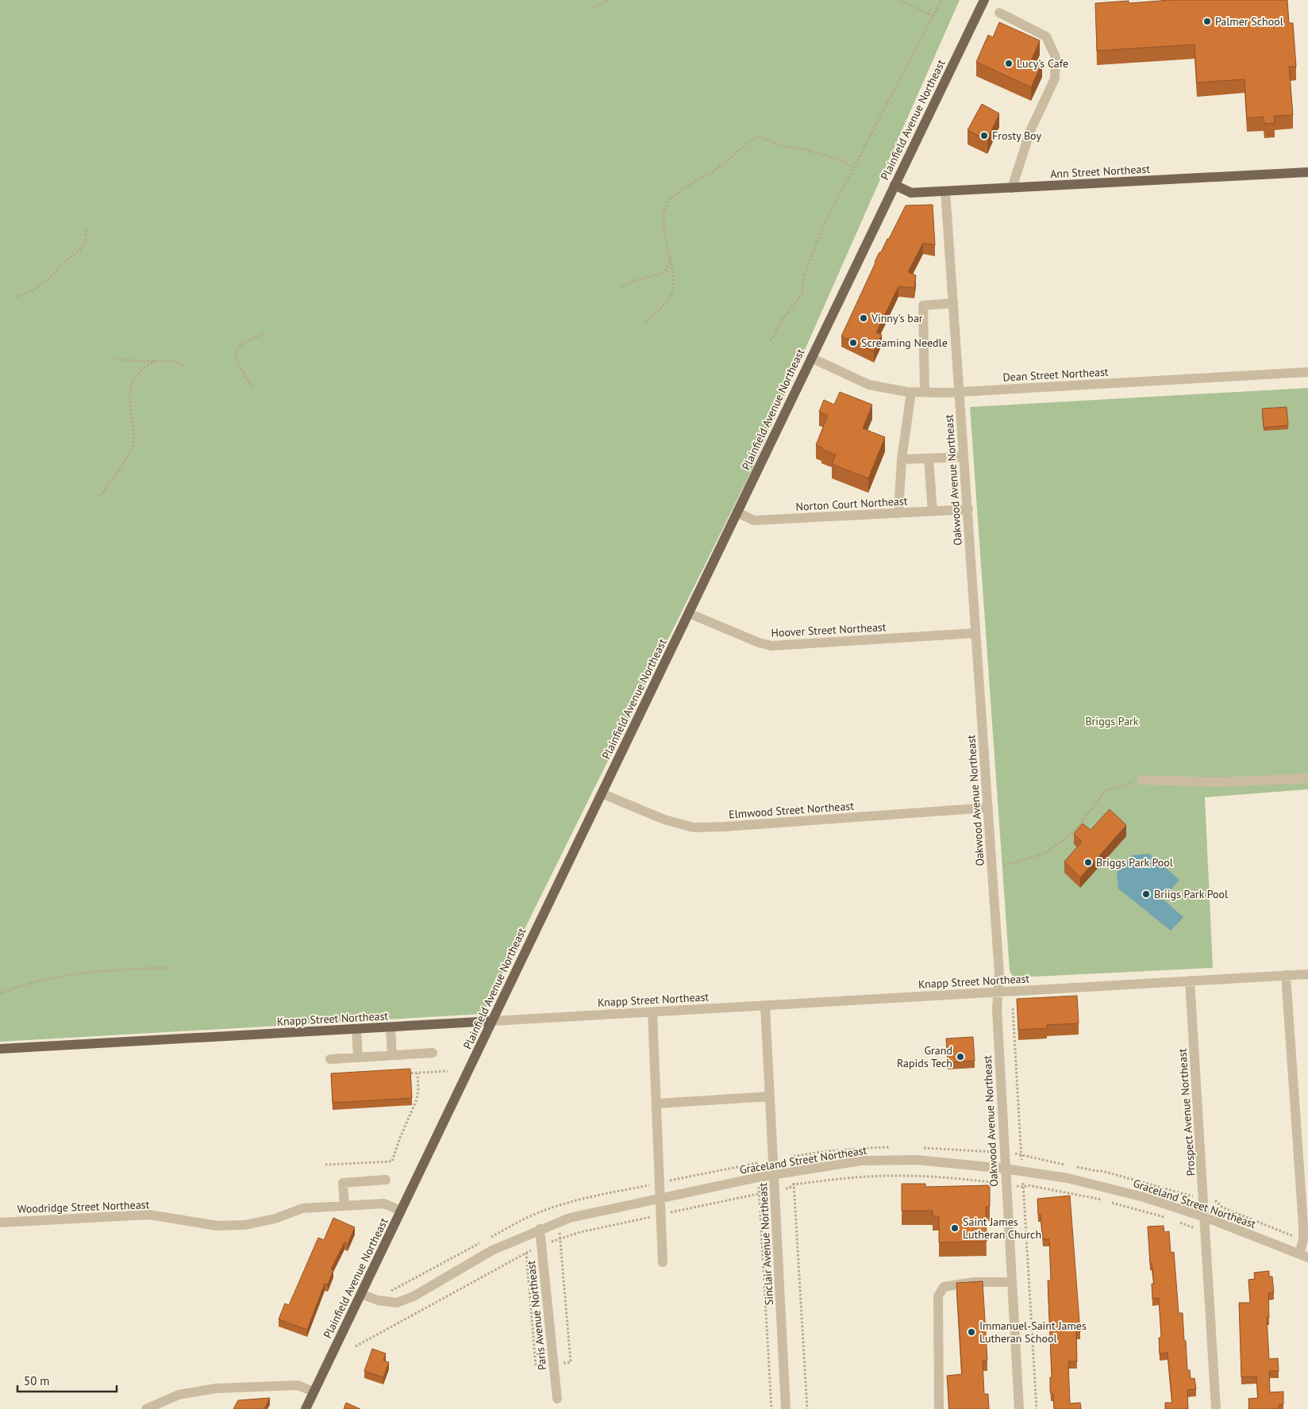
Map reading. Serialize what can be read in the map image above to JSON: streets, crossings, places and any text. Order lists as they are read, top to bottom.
{
  "streets": {
    "main road": ["Plainfield Avenue Northeast", "Ann Street Northeast", "Knapp Street Northeast"],
    "street": [
      "Dean Street Northeast",
      "Oakwood Avenue Northeast",
      "Norton Court Northeast",
      "Hoover Street Northeast",
      "Elmwood Street Northeast",
      "Prospect Avenue Northeast",
      "Graceland Street Northeast",
      "Woodridge Street Northeast",
      "Sinclair Avenue Northeast",
      "Paris Avenue Northeast"
    ]
  },
  "crossings": [
    ["Plainfield Avenue Northeast", "Ann Street Northeast"],
    ["Plainfield Avenue Northeast", "Dean Street Northeast"],
    ["Plainfield Avenue Northeast", "Norton Court Northeast"],
    ["Plainfield Avenue Northeast", "Hoover Street Northeast"],
    ["Plainfield Avenue Northeast", "Elmwood Street Northeast"],
    ["Plainfield Avenue Northeast", "Knapp Street Northeast"],
    ["Plainfield Avenue Northeast", "Graceland Street Northeast"],
    ["Plainfield Avenue Northeast", "Woodridge Street Northeast"],
    ["Ann Street Northeast", "Oakwood Avenue Northeast"],
    ["Dean Street Northeast", "Oakwood Avenue Northeast"],
    ["Oakwood Avenue Northeast", "Norton Court Northeast"],
    ["Oakwood Avenue Northeast", "Hoover Street Northeast"],
    ["Oakwood Avenue Northeast", "Elmwood Street Northeast"],
    ["Oakwood Avenue Northeast", "Knapp Street Northeast"],
    ["Oakwood Avenue Northeast", "Graceland Street Northeast"],
    ["Knapp Street Northeast", "Prospect Avenue Northeast"],
    ["Knapp Street Northeast", "Sinclair Avenue Northeast"],
    ["Prospect Avenue Northeast", "Graceland Street Northeast"],
    ["Graceland Street Northeast", "Sinclair Avenue Northeast"],
    ["Graceland Street Northeast", "Paris Avenue Northeast"]
  ],
  "parks": ["Briggs Park"],
  "places": [
    "Palmer School",
    "Lucy's Cafe",
    "Frosty Boy",
    "Vinny's bar",
    "Screaming Needle",
    "Briggs Park Pool",
    "Briigs Park Pool",
    "Grand Rapids Tech",
    "Saint James Lutheran Church",
    "Immanuel-Saint James Lutheran School"
  ],
  "scale_bar": "50 m"
}
